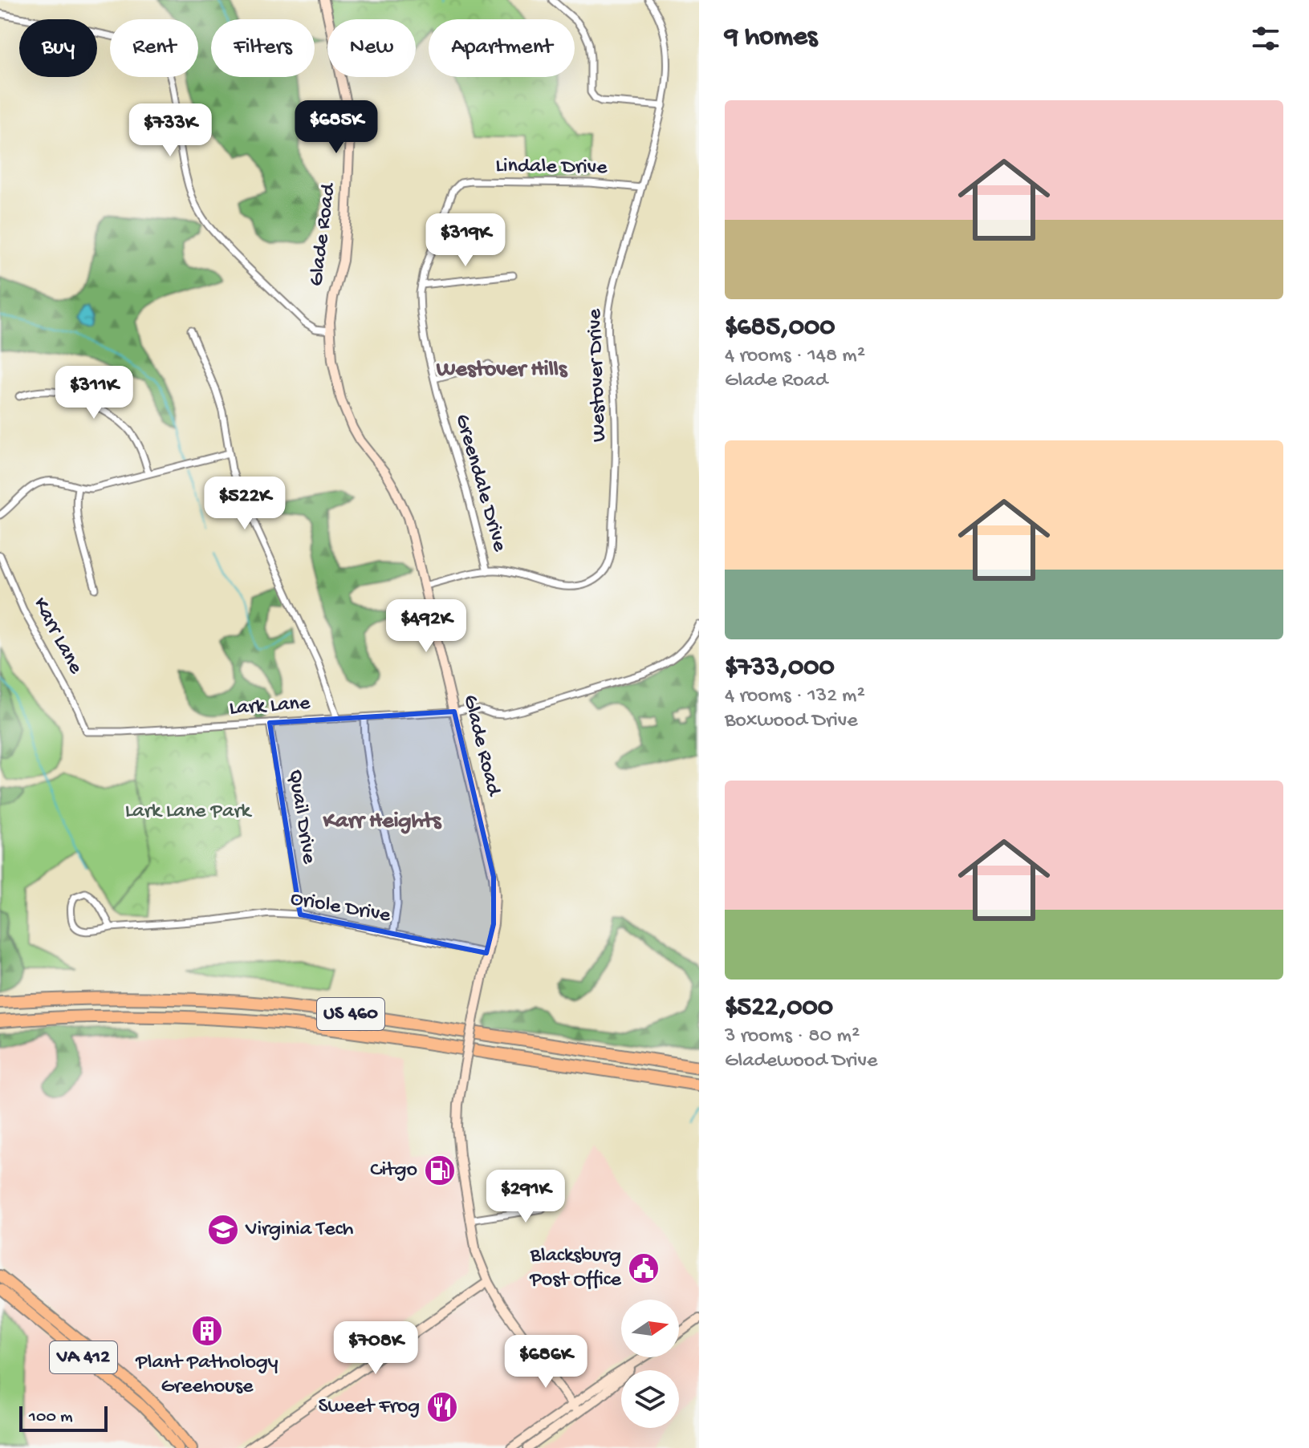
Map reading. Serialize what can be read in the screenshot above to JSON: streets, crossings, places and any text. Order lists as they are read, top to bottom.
{
  "streets": {
    "highway": ["US 460"],
    "main road": ["VA 412"],
    "street": [
      "Lindale Drive",
      "Glade Road",
      "Westover Drive",
      "Greendale Drive",
      "Karr Lane",
      "Lark Lane",
      "Quail Drive",
      "Oriole Drive"
    ]
  },
  "crossings": [
    ["Lindale Drive", "Westover Drive"],
    ["Lindale Drive", "Greendale Drive"],
    ["Glade Road", "Westover Drive"],
    ["Glade Road", "Lark Lane"],
    ["Glade Road", "Oriole Drive"],
    ["Westover Drive", "Greendale Drive"],
    ["Karr Lane", "Lark Lane"],
    ["Lark Lane", "Quail Drive"],
    ["Quail Drive", "Oriole Drive"]
  ],
  "districts": ["Westover Hills", "Karr Heights"],
  "parks": ["Lark Lane Park"],
  "places": {
    "fuel station": ["Citgo"],
    "school or university": ["Virginia Tech"],
    "public building": ["Blacksburg Post Office"],
    "building": ["Plant Pathology Greehouse"],
    "restaurant": ["Sweet Frog"]
  },
  "scale_bar": "100 m",
  "north": "right",
  "page": {
    "heading": "9 homes",
    "chip": [
      "Buy",
      "Rent",
      "Filters",
      "New",
      "Apartment"
    ],
    "list": [
      {
        "name": "$685,000",
        "note": "4 rooms · 148 m² · Glade Road"
      },
      {
        "name": "$733,000",
        "note": "4 rooms · 132 m² · Boxwood Drive"
      },
      {
        "name": "$522,000",
        "note": "3 rooms · 80 m² · Gladewood Drive"
      }
    ],
    "price": [
      "$685K",
      "$733K",
      "$319K",
      "$311K",
      "$522K",
      "$492K",
      "$291K",
      "$708K",
      "$686K"
    ],
    "scale": "100 m"
  }
}
